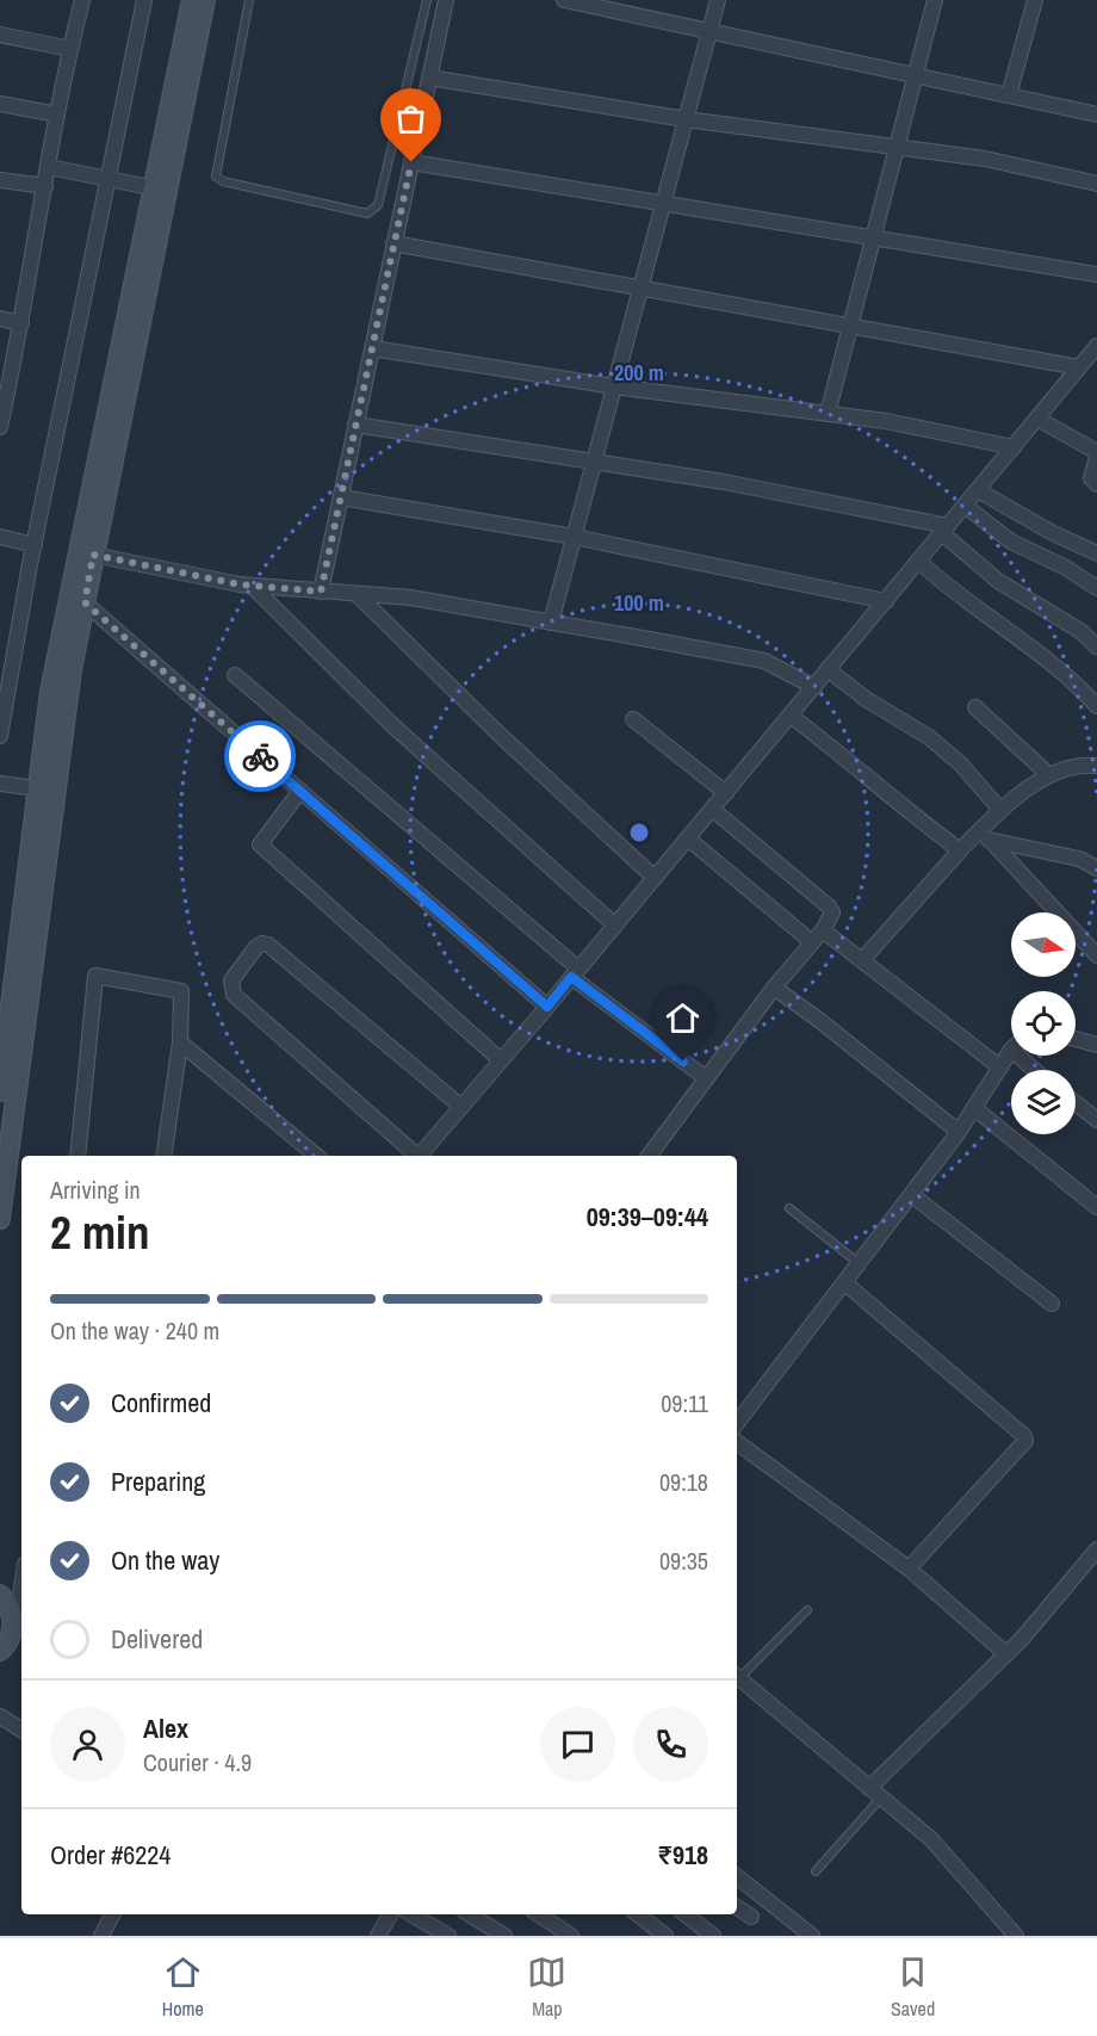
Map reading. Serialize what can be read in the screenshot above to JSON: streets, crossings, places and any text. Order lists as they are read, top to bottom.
{
  "north": "right",
  "page": {
    "heading": ["2 min", "Arriving in", "09:39–09:44"],
    "panel": [
      "Alex",
      "Courier · 4.9",
      "Order #6224",
      "₹918"
    ],
    "bar": "On the way · 240 m",
    "list": [
      ["Confirmed", "09:11"],
      ["Preparing", "09:18"],
      ["On the way", "09:35"],
      "Delivered"
    ],
    "tabs": ["Home", "Map", "Saved"]
  },
  "rings": ["200 m", "100 m"]
}
